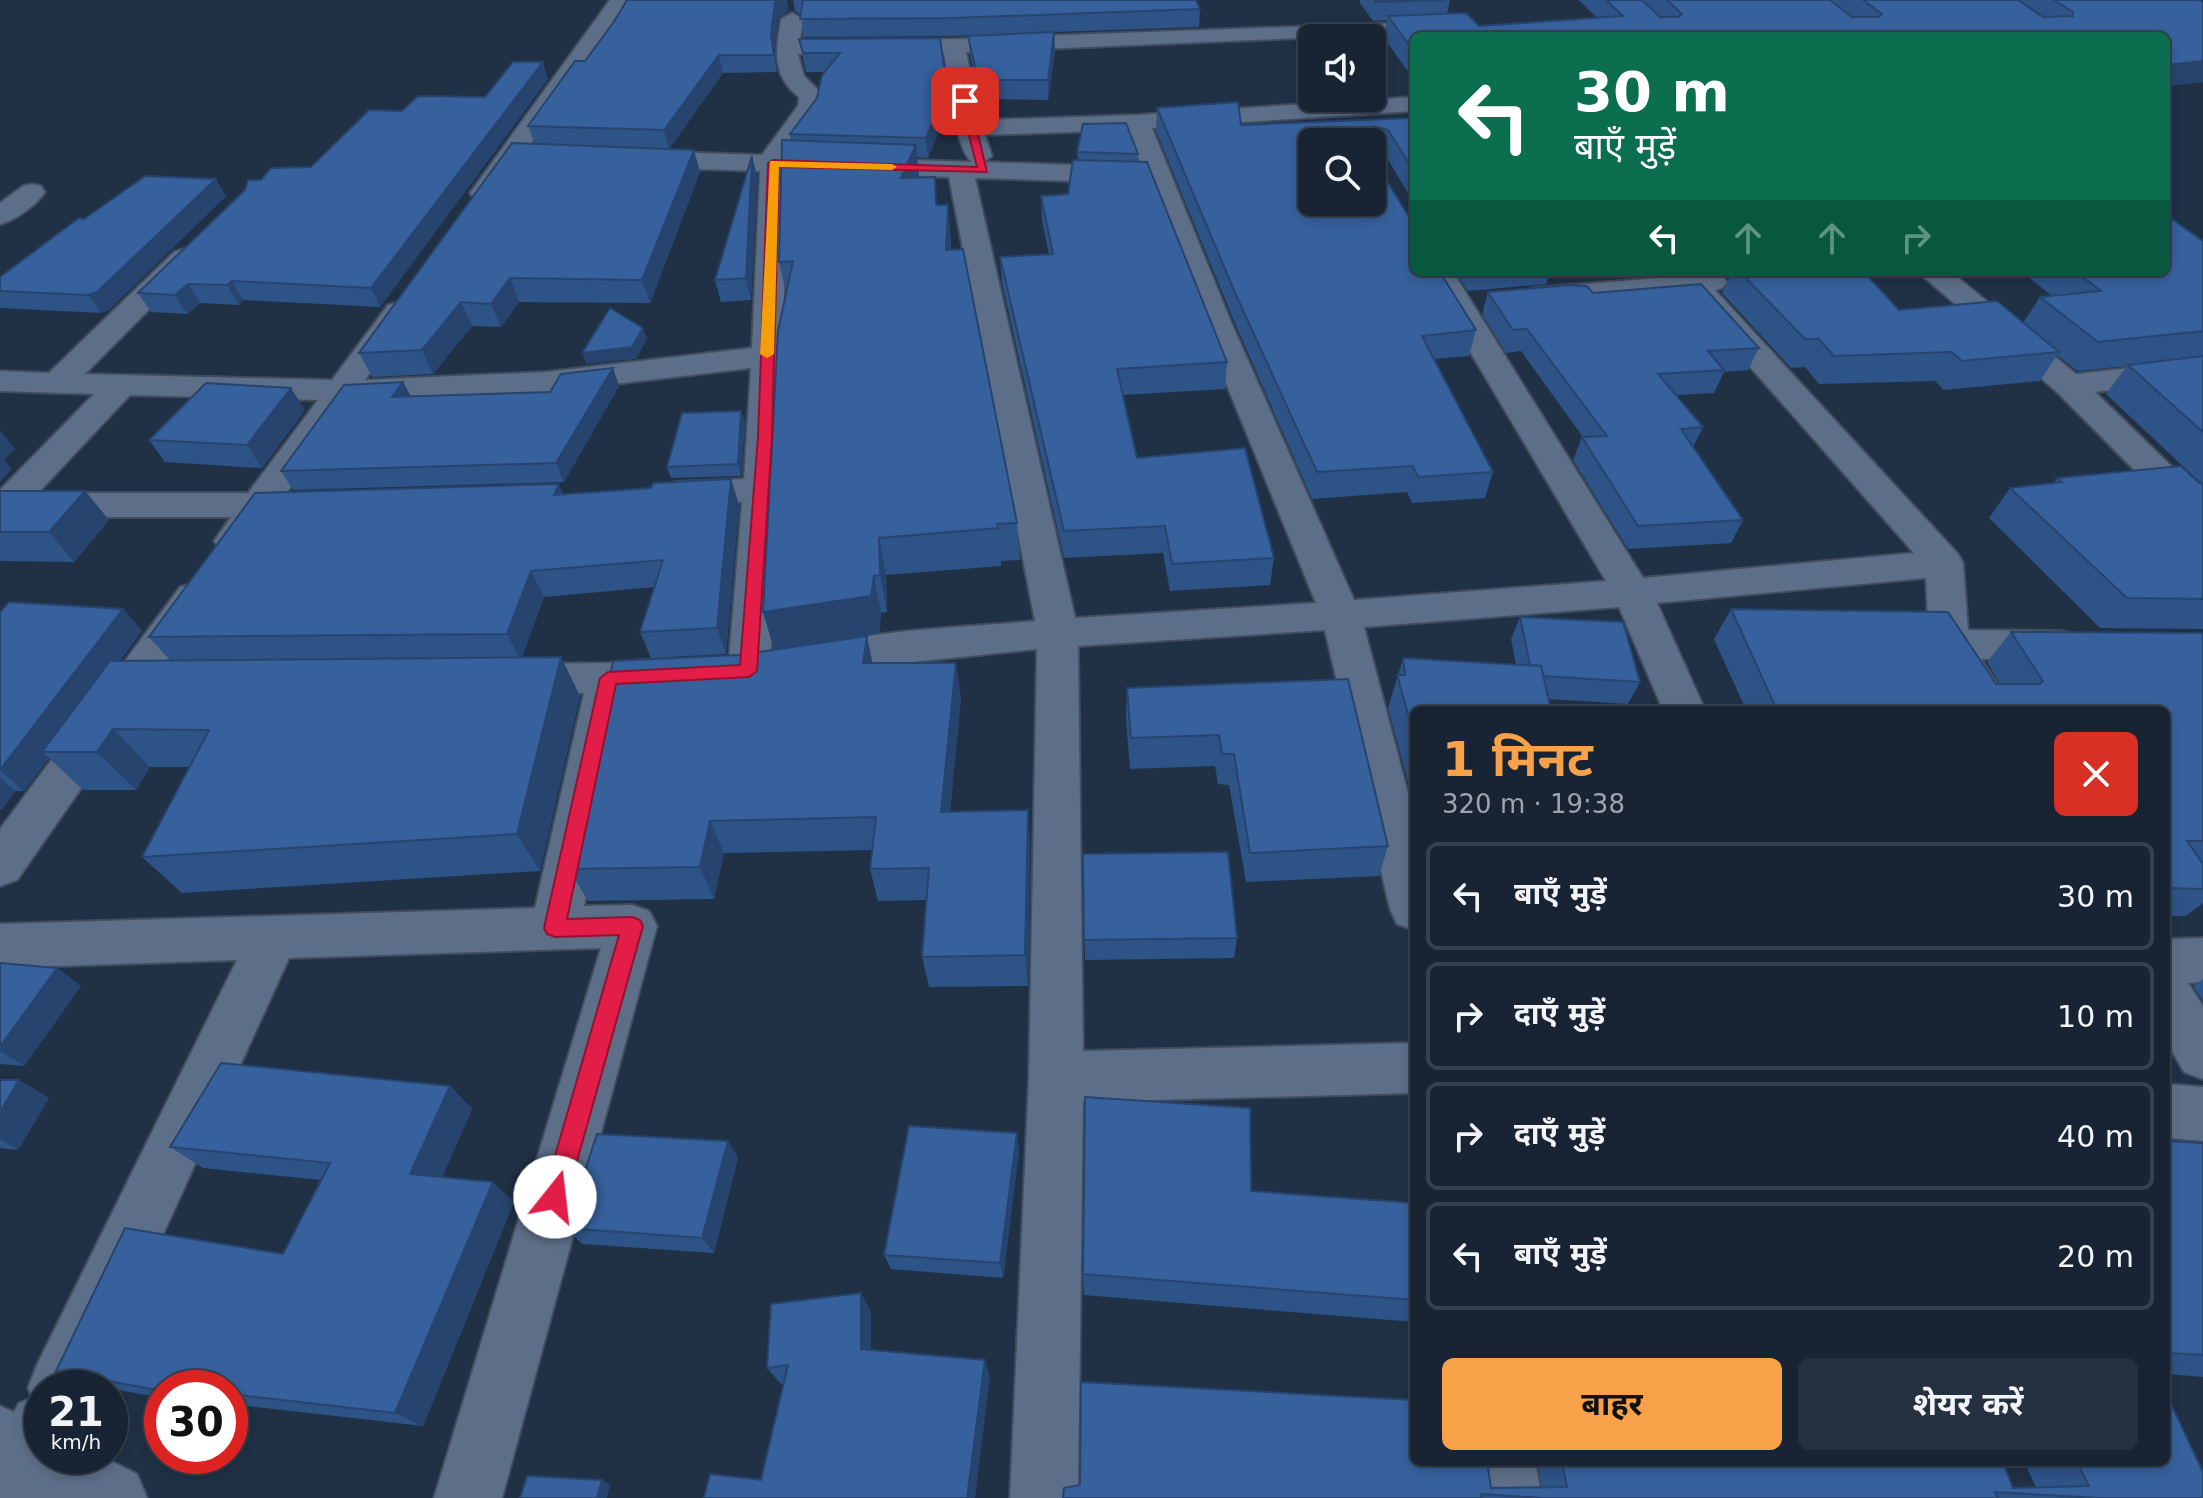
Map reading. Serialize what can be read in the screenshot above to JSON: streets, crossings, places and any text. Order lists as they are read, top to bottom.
{
  "page": {
    "turn": ["30 m", "बाएँ मुड़ें"],
    "heading": ["1 मिनट", "320 m · 19:38"],
    "list": [
      {
        "name": "बाएँ मुड़ें",
        "value": "30 m"
      },
      {
        "name": "दाएँ मुड़ें",
        "value": "10 m"
      },
      {
        "name": "दाएँ मुड़ें",
        "value": "40 m"
      },
      {
        "name": "बाएँ मुड़ें",
        "value": "20 m"
      }
    ],
    "buttons": ["बाहर", "शेयर करें"],
    "speed": "21 km/h",
    "limit": "30"
  }
}
